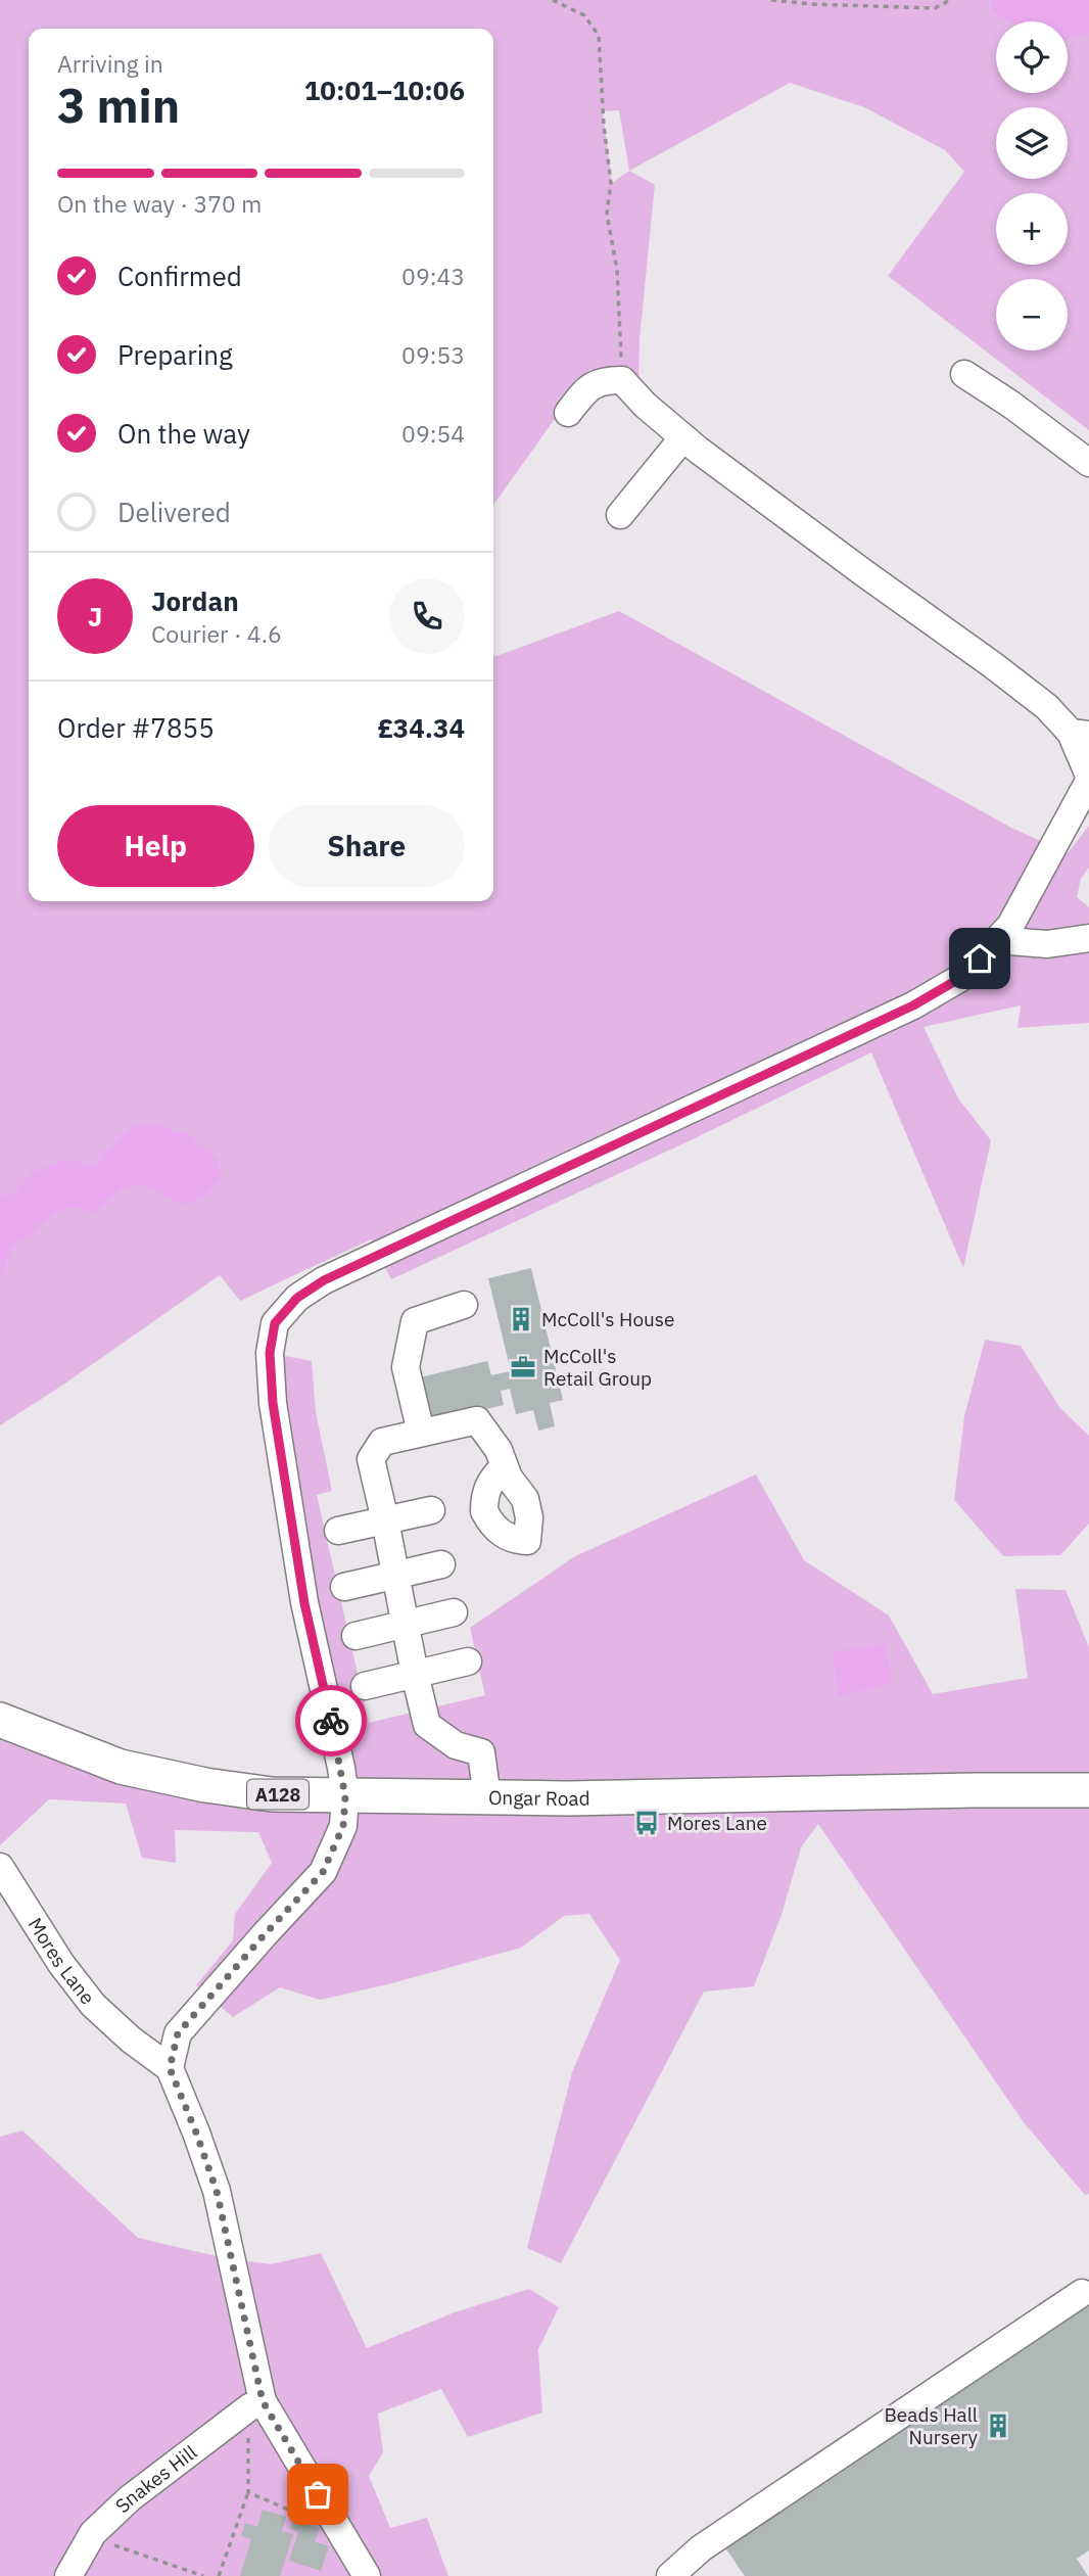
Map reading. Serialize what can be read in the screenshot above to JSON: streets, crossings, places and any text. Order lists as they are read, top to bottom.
{
  "streets": {
    "main road": ["A128", "Ongar Road"],
    "street": ["Mores Lane", "Snakes Hill"]
  },
  "places": {
    "building": ["McColl's House", "Beads Hall Nursery"],
    "office": ["McColl's Retail Group"],
    "bus stop": ["Mores Lane"]
  },
  "page": {
    "map_buttons": ["+", "−"],
    "heading": ["3 min", "Arriving in", "10:01–10:06"],
    "panel": [
      "Jordan",
      "Courier · 4.6",
      "Order #7855",
      "£34.34"
    ],
    "bar": "On the way · 370 m",
    "list": [
      ["Confirmed", "09:43"],
      ["Preparing", "09:53"],
      ["On the way", "09:54"],
      "Delivered"
    ],
    "round": "J",
    "buttons": ["Help", "Share"]
  }
}
